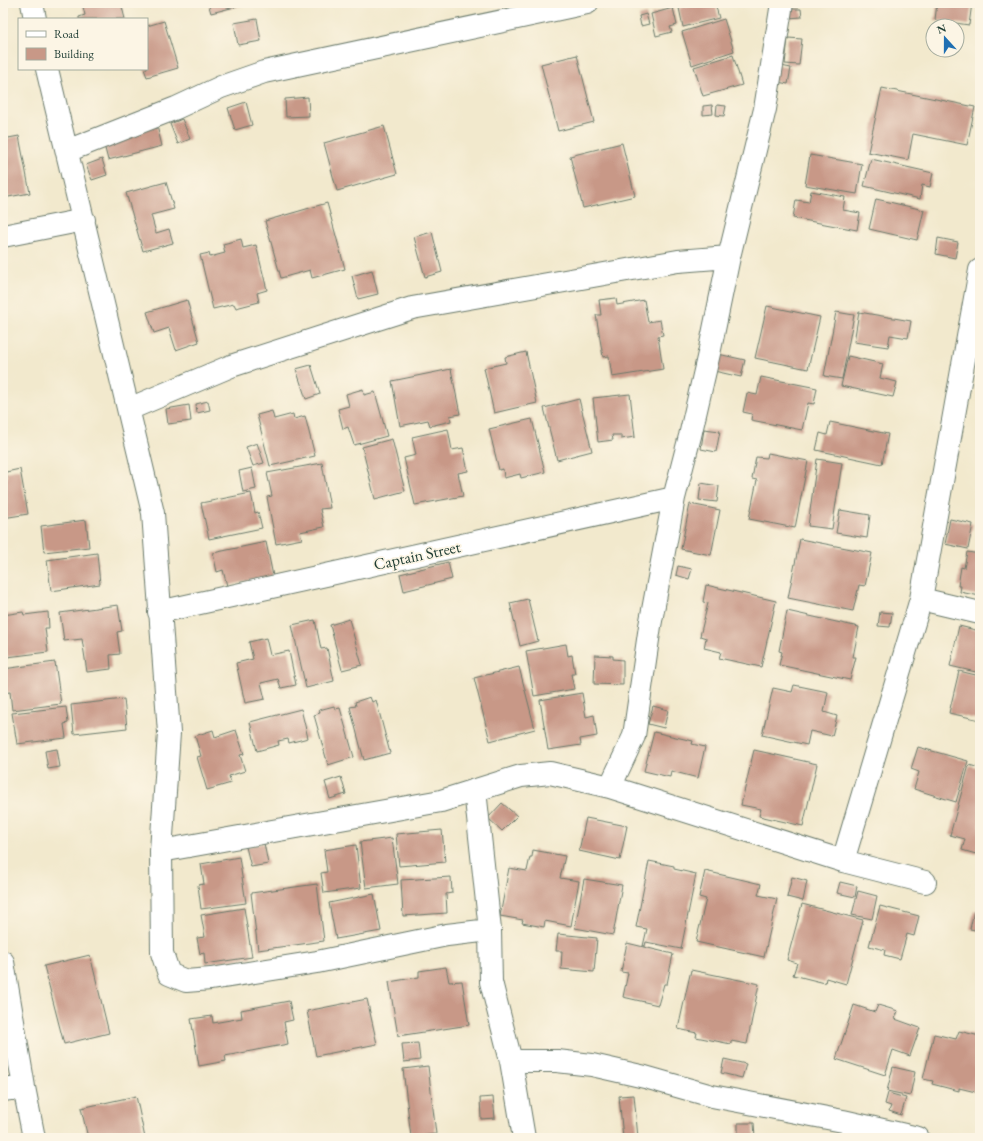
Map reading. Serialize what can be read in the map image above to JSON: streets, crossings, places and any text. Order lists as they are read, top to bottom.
{
  "streets": {
    "street": ["Captain Street"]
  },
  "legend": ["Road", "Building"],
  "north": "top"
}
